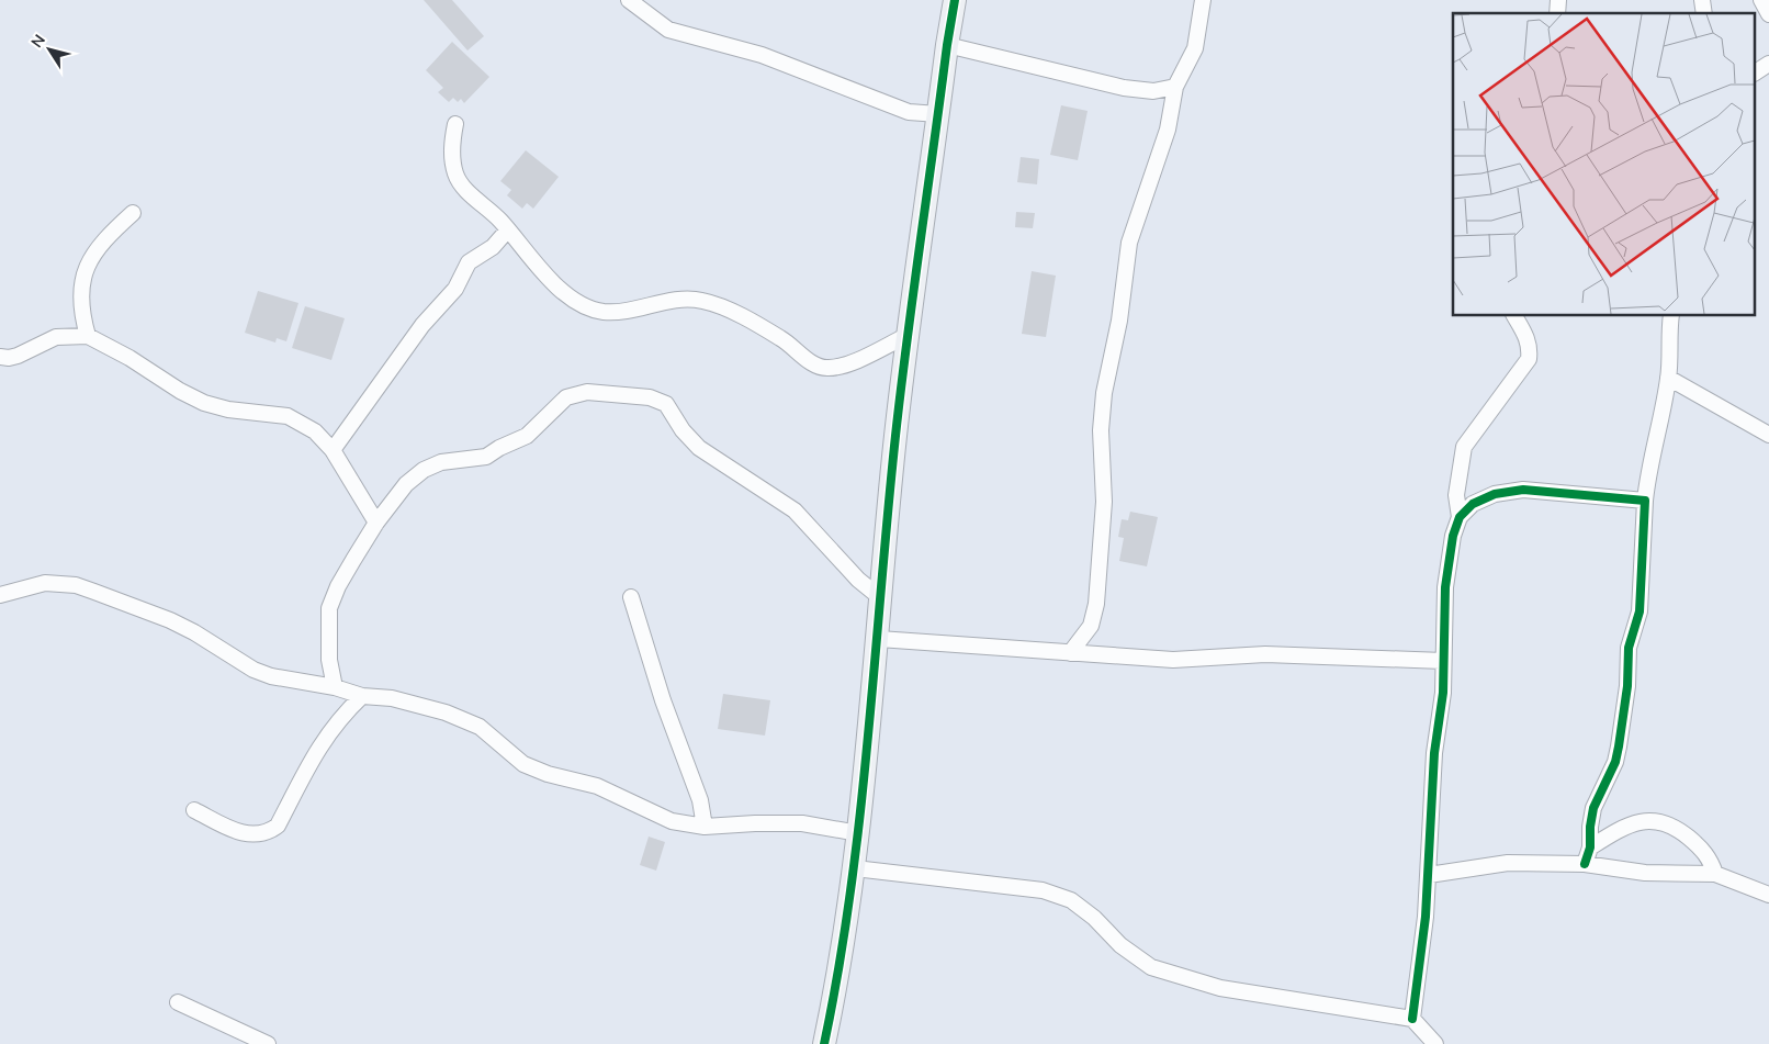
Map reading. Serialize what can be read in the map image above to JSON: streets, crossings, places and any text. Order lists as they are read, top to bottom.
{
  "north": "top left"
}
